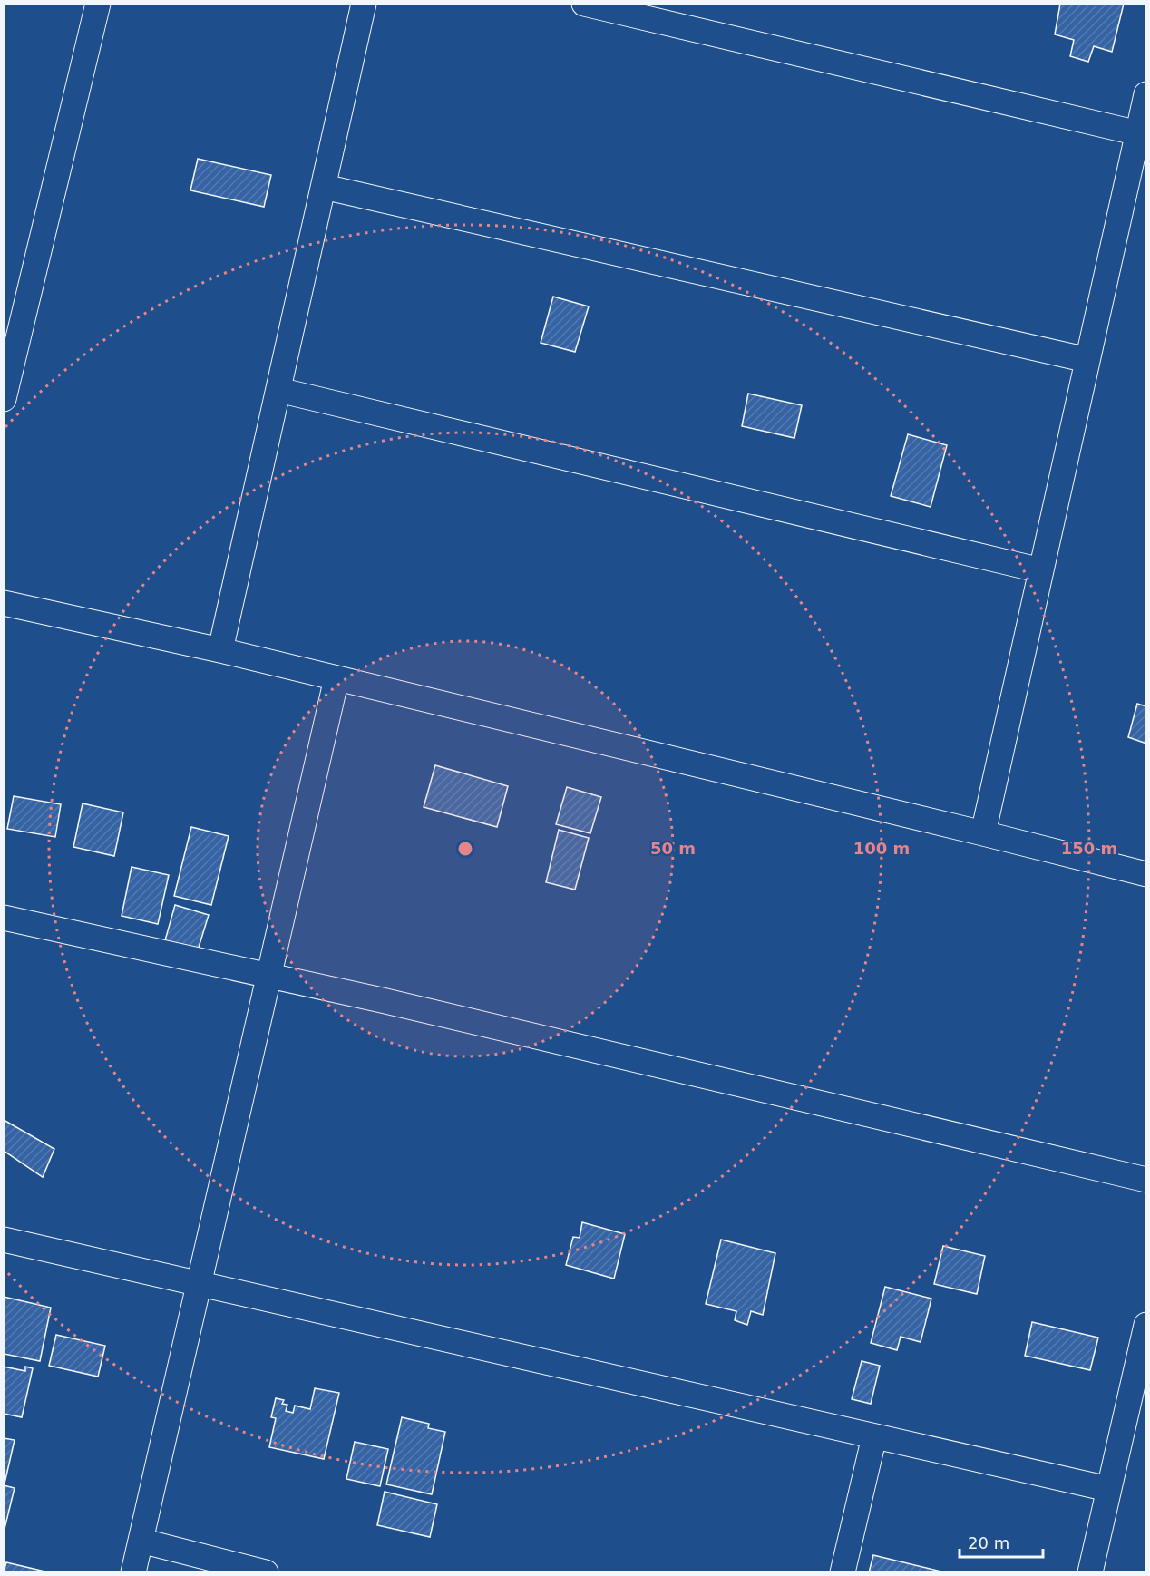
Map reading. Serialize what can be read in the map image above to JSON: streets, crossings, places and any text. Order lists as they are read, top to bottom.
{
  "scale_bar": "20 m",
  "rings": ["50 m", "100 m", "150 m"]
}
